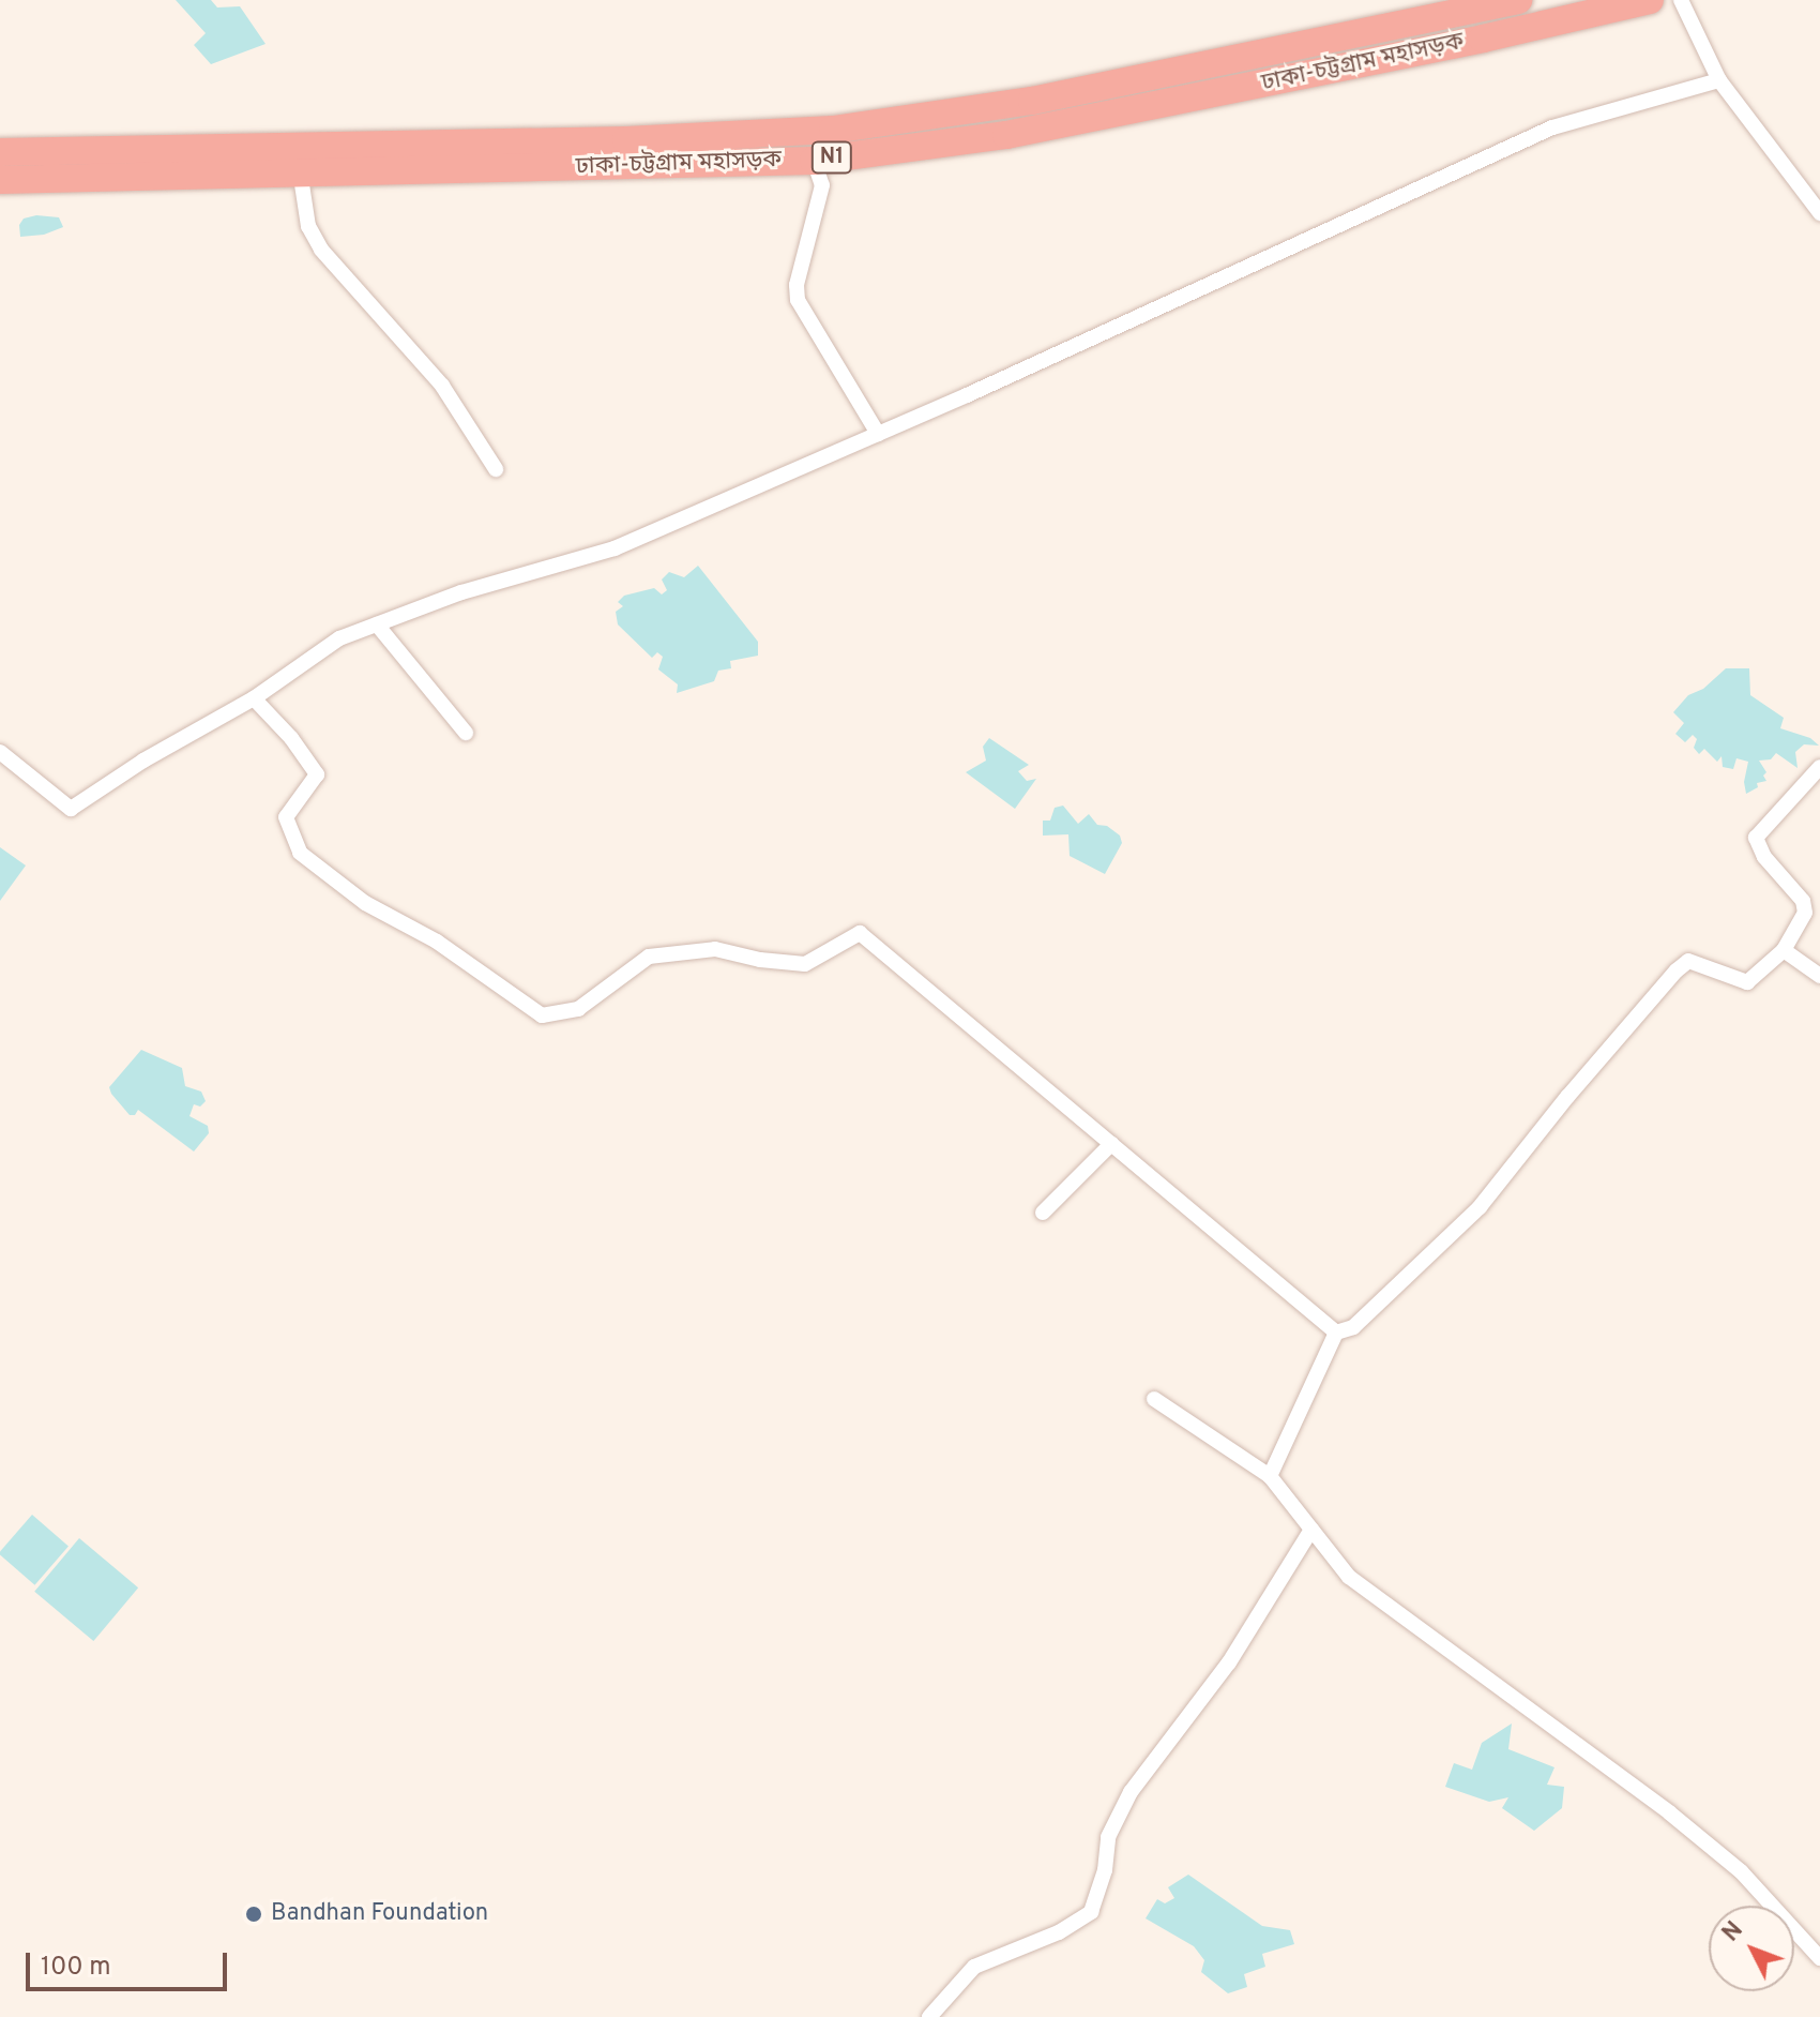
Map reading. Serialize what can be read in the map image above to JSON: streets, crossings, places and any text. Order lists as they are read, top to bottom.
{
  "streets": {
    "highway": ["ঢাকা-চট্টগ্রাম মহাসড়ক", "N1"]
  },
  "places": ["Bandhan Foundation"],
  "scale_bar": "100 m",
  "north": "top left"
}
